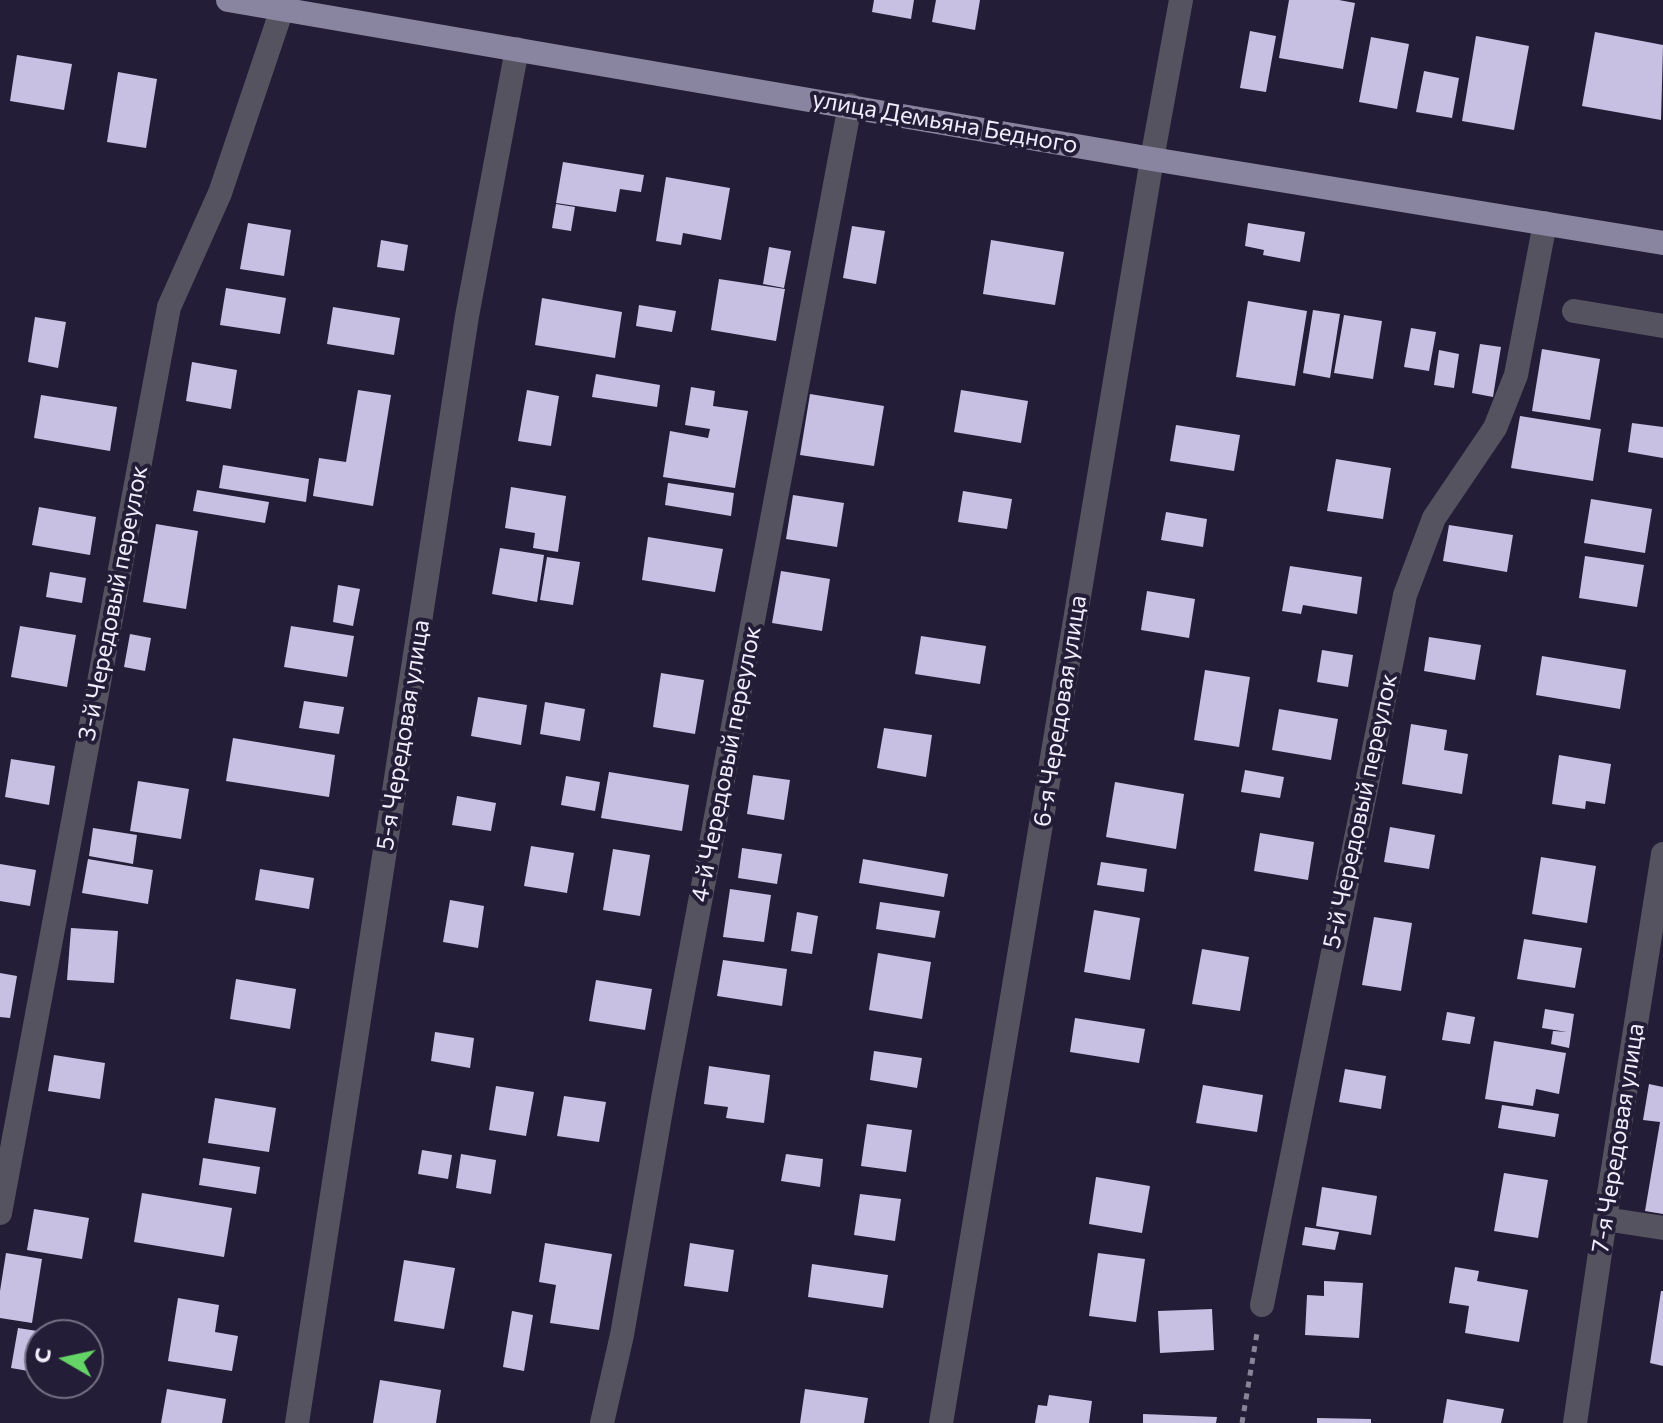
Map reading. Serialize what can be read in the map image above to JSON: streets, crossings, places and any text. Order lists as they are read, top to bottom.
{
  "streets": {
    "main road": ["улица Демьяна Бедного"],
    "street": [
      "3-й Чередовый переулок",
      "6-я Чередовая улица",
      "5-я Чередовая улица",
      "4-й Чередовый переулок",
      "5-й Чередовый переулок",
      "7-я Чередовая улица"
    ]
  },
  "crossings": [
    ["улица Демьяна Бедного", "3-й Чередовый переулок"],
    ["улица Демьяна Бедного", "6-я Чередовая улица"],
    ["улица Демьяна Бедного", "5-я Чередовая улица"],
    ["улица Демьяна Бедного", "4-й Чередовый переулок"],
    ["улица Демьяна Бедного", "5-й Чередовый переулок"]
  ],
  "north": "left"
}
